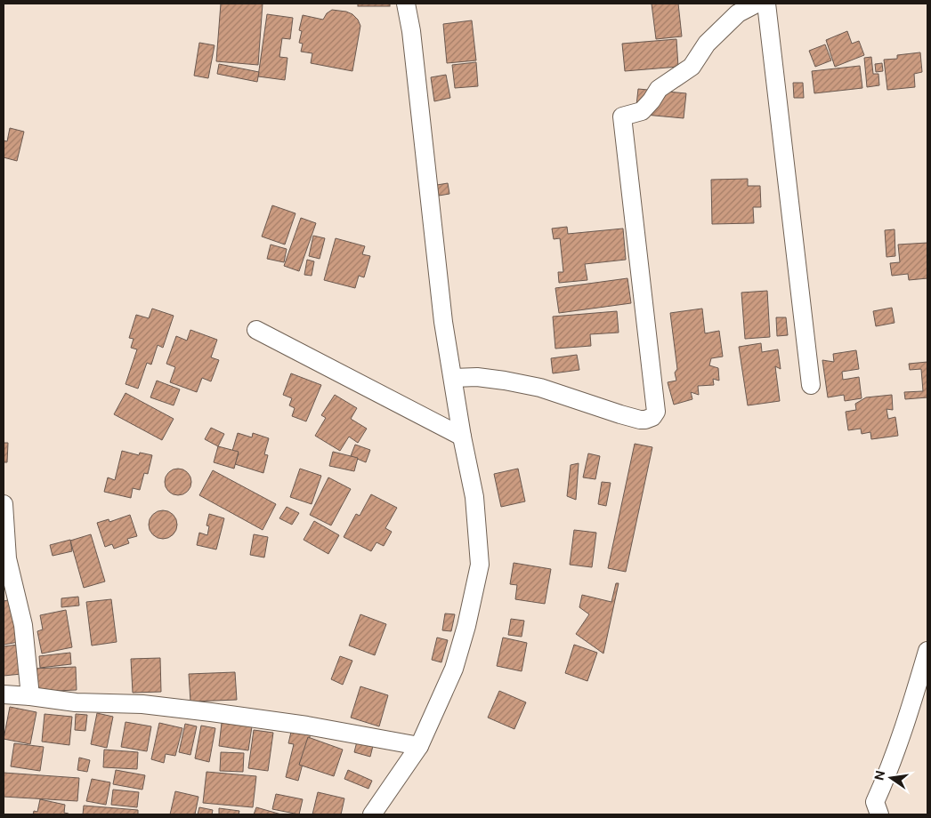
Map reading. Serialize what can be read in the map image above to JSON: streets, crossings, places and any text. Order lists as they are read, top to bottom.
{
  "north": "left"
}
